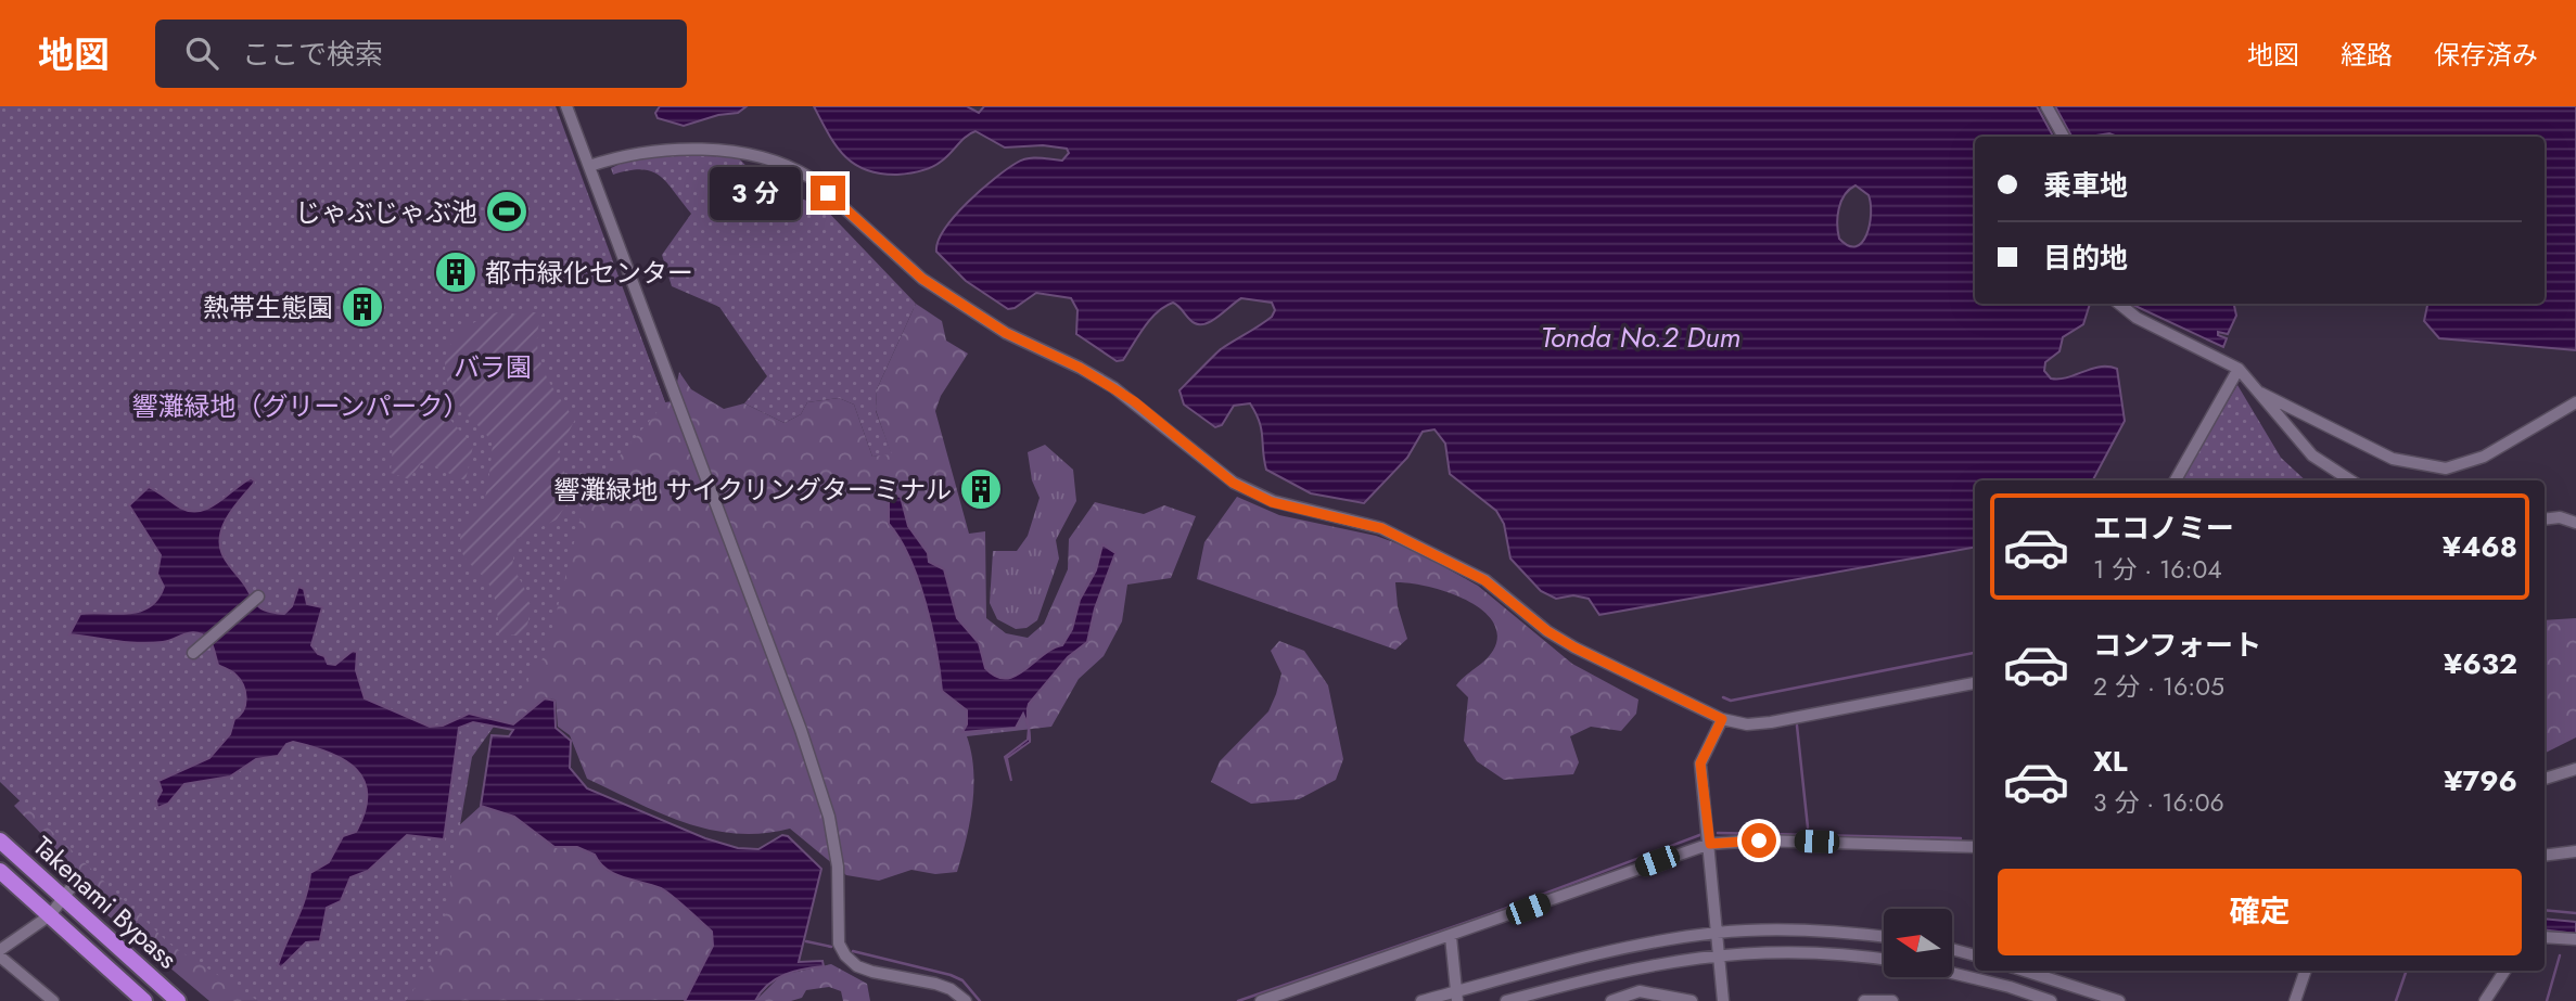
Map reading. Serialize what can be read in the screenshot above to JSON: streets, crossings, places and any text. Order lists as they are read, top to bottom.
{
  "streets": {
    "highway": ["Takenami Bypass"]
  },
  "water": ["Tonda No.2 Dum"],
  "parks": ["バラ園", "響灘緑地（グリーンパーク）"],
  "places": {
    "sports": ["じゃぶじゃぶ池"],
    "building": ["都市緑化センター", "熱帯生態園", "響灘緑地 サイクリングターミナル"]
  },
  "north": "left",
  "page": {
    "header": "地図",
    "search": "ここで検索",
    "nav": ["地図", "経路", "保存済み"],
    "banner": ["乗車地", "目的地"],
    "bubble": "3 分",
    "list": [
      {
        "name": "エコノミー",
        "note": "1 分 · 16:04",
        "value": "¥468"
      },
      {
        "name": "コンフォート",
        "note": "2 分 · 16:05",
        "value": "¥632"
      },
      {
        "name": "XL",
        "note": "3 分 · 16:06",
        "value": "¥796"
      }
    ],
    "buttons": "確定"
  }
}
